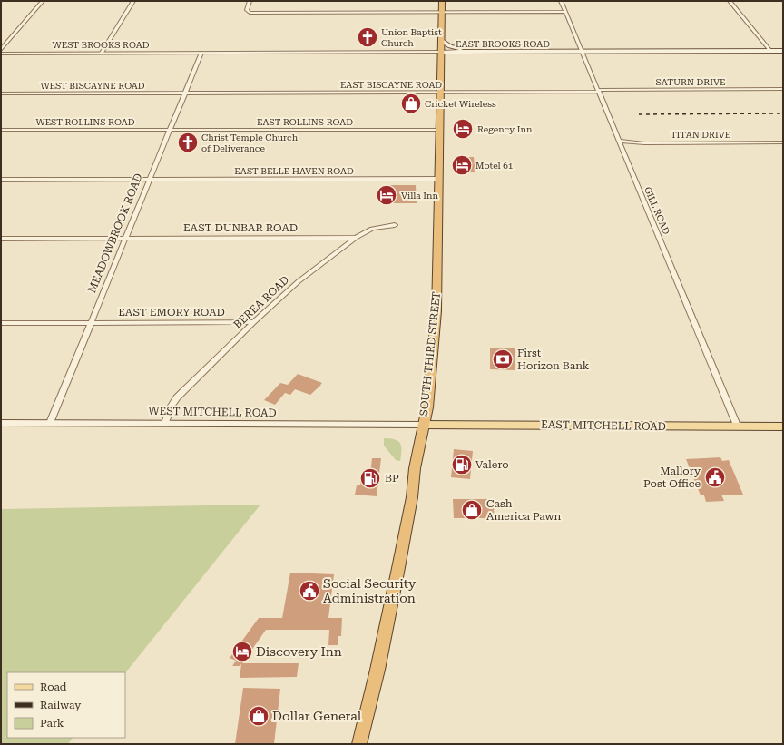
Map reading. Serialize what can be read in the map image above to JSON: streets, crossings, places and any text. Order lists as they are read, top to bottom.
{
  "streets": {
    "highway": ["SOUTH THIRD STREET"],
    "main road": ["EAST BROOKS ROAD", "WEST MITCHELL ROAD", "EAST MITCHELL ROAD"],
    "street": [
      "WEST BROOKS ROAD",
      "SATURN DRIVE",
      "EAST BISCAYNE ROAD",
      "WEST BISCAYNE ROAD",
      "WEST ROLLINS ROAD",
      "EAST ROLLINS ROAD",
      "TITAN DRIVE",
      "EAST BELLE HAVEN ROAD",
      "GILL ROAD",
      "EAST DUNBAR ROAD",
      "MEADOWBROOK ROAD",
      "BEREA ROAD",
      "EAST EMORY ROAD"
    ]
  },
  "crossings": [
    ["EAST BROOKS ROAD", "WEST BROOKS ROAD"],
    ["EAST BROOKS ROAD", "GILL ROAD"],
    ["EAST BROOKS ROAD", "MEADOWBROOK ROAD"],
    ["EAST BROOKS ROAD", "SOUTH THIRD STREET"],
    ["WEST BROOKS ROAD", "MEADOWBROOK ROAD"],
    ["SATURN DRIVE", "EAST BISCAYNE ROAD"],
    ["SATURN DRIVE", "GILL ROAD"],
    ["EAST BISCAYNE ROAD", "WEST BISCAYNE ROAD"],
    ["EAST BISCAYNE ROAD", "GILL ROAD"],
    ["EAST BISCAYNE ROAD", "MEADOWBROOK ROAD"],
    ["EAST BISCAYNE ROAD", "SOUTH THIRD STREET"],
    ["WEST BISCAYNE ROAD", "MEADOWBROOK ROAD"],
    ["WEST ROLLINS ROAD", "EAST ROLLINS ROAD"],
    ["WEST ROLLINS ROAD", "MEADOWBROOK ROAD"],
    ["EAST ROLLINS ROAD", "MEADOWBROOK ROAD"],
    ["EAST ROLLINS ROAD", "SOUTH THIRD STREET"],
    ["TITAN DRIVE", "GILL ROAD"],
    ["EAST BELLE HAVEN ROAD", "MEADOWBROOK ROAD"],
    ["EAST BELLE HAVEN ROAD", "SOUTH THIRD STREET"],
    ["GILL ROAD", "EAST MITCHELL ROAD"],
    ["EAST DUNBAR ROAD", "MEADOWBROOK ROAD"],
    ["EAST DUNBAR ROAD", "BEREA ROAD"],
    ["MEADOWBROOK ROAD", "EAST EMORY ROAD"],
    ["MEADOWBROOK ROAD", "WEST MITCHELL ROAD"],
    ["BEREA ROAD", "EAST EMORY ROAD"],
    ["BEREA ROAD", "WEST MITCHELL ROAD"],
    ["SOUTH THIRD STREET", "WEST MITCHELL ROAD"],
    ["SOUTH THIRD STREET", "EAST MITCHELL ROAD"],
    ["WEST MITCHELL ROAD", "EAST MITCHELL ROAD"]
  ],
  "places": {
    "church": ["Union Baptist Church", "Christ Temple Church of Deliverance"],
    "shop": ["Cricket Wireless", "Cash America Pawn", "Dollar General"],
    "hotel": [
      "Regency Inn",
      "Motel 61",
      "Villa Inn",
      "Discovery Inn"
    ],
    "bank": ["First Horizon Bank"],
    "fuel station": ["Valero", "BP"],
    "public building": ["Mallory Post Office", "Social Security Administration"]
  },
  "legend": ["Road", "Railway", "Park"]
}
